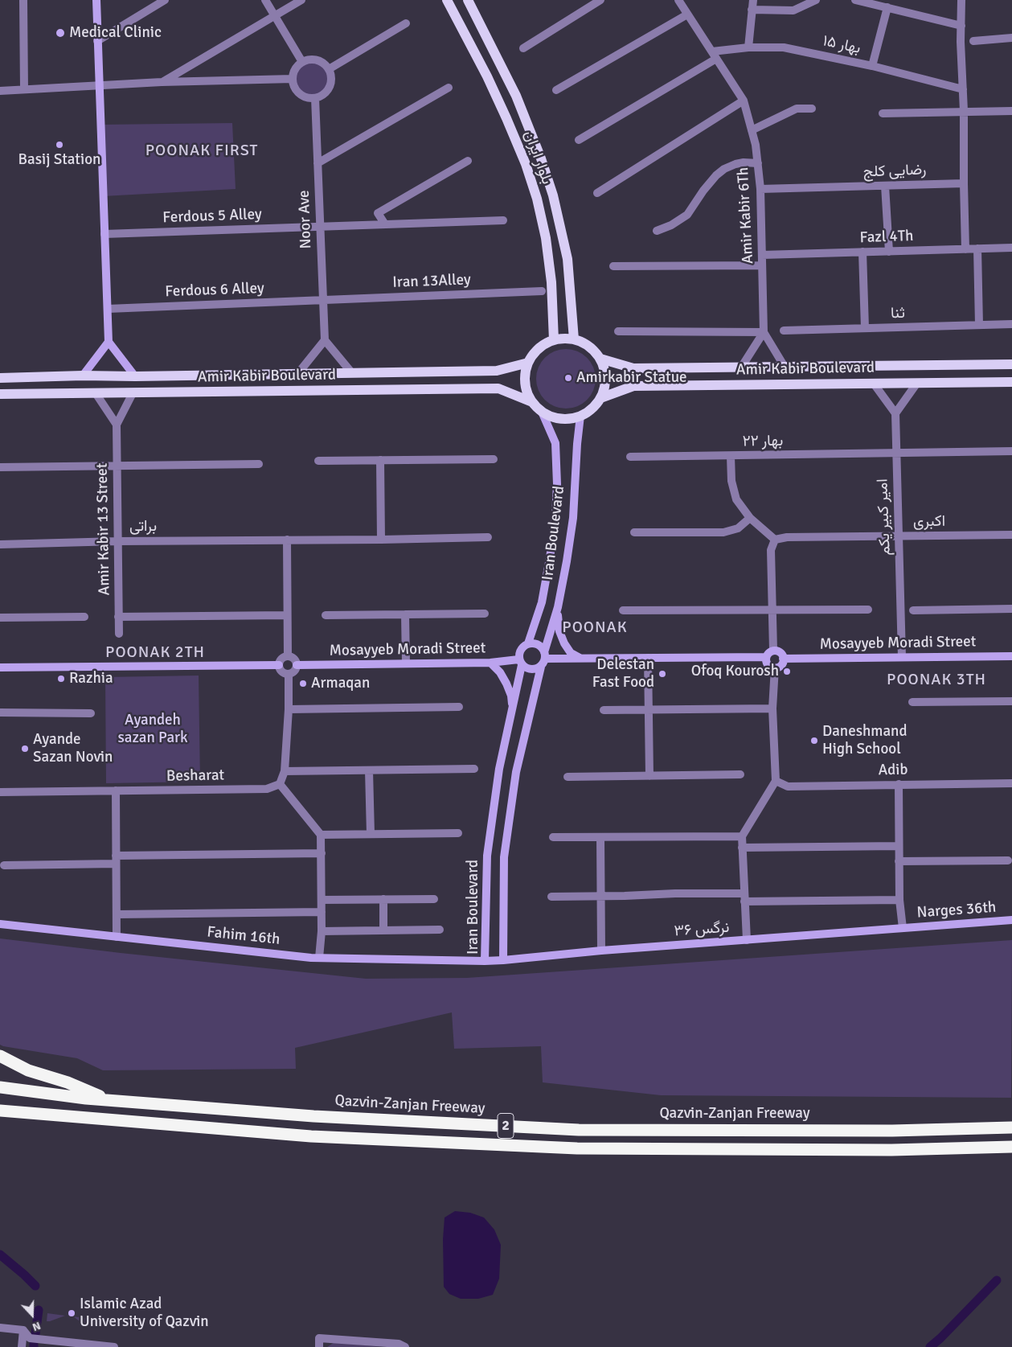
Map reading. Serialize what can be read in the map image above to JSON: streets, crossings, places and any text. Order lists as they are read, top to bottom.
{
  "streets": {
    "highway": ["Qazvin-Zanjan Freeway", "2"],
    "main road": ["بلوار ایران", "Amir Kabir Boulevard"],
    "street": [
      "بهار ۱۵",
      "رضایی کلج",
      "Amir Kabir 6Th",
      "Ferdous 5 Alley",
      "Noor Ave",
      "Fazl 4Th",
      "Iran 13Alley",
      "Ferdous 6 Alley",
      "ثنا",
      "بهار ۲۲",
      "امیر کبیر یکم",
      "اکبری",
      "براتی",
      "Amir Kabir 13 Street",
      "Iran Boulevard",
      "Mosayyeb Moradi Street",
      "Adib",
      "Besharat",
      "Narges 36th",
      "نرگس ۳۶",
      "Fahim 16th"
    ]
  },
  "crossings": [
    ["بهار ۱۵", "Amir Kabir 6Th"],
    ["بلوار ایران", "Amir Kabir Boulevard"],
    ["بلوار ایران", "Iran Boulevard"],
    ["رضایی کلج", "Amir Kabir 6Th"],
    ["Amir Kabir 6Th", "Fazl 4Th"],
    ["Ferdous 5 Alley", "Noor Ave"],
    ["Noor Ave", "Iran 13Alley"],
    ["Noor Ave", "Ferdous 6 Alley"],
    ["Iran 13Alley", "Ferdous 6 Alley"],
    ["Amir Kabir Boulevard", "Iran Boulevard"],
    ["بهار ۲۲", "امیر کبیر یکم"],
    ["امیر کبیر یکم", "اکبری"],
    ["امیر کبیر یکم", "Mosayyeb Moradi Street"],
    ["براتی", "Amir Kabir 13 Street"],
    ["Iran Boulevard", "Mosayyeb Moradi Street"],
    ["Iran Boulevard", "نرگس ۳۶"],
    ["Iran Boulevard", "Fahim 16th"],
    ["Narges 36th", "نرگس ۳۶"]
  ],
  "districts": [
    "POONAK FIRST",
    "POONAK",
    "POONAK 2TH",
    "POONAK 3TH"
  ],
  "parks": ["Ayandeh sazan Park"],
  "places": [
    "Medical Clinic",
    "Basij Station",
    "Amirkabir Statue",
    "Ofoq Kourosh",
    "Delestan Fast Food",
    "Razhia",
    "Armaqan",
    "Daneshmand High School",
    "Ayande Sazan Novin",
    "Islamic Azad University of Qazvin"
  ],
  "north": "bottom"
}
